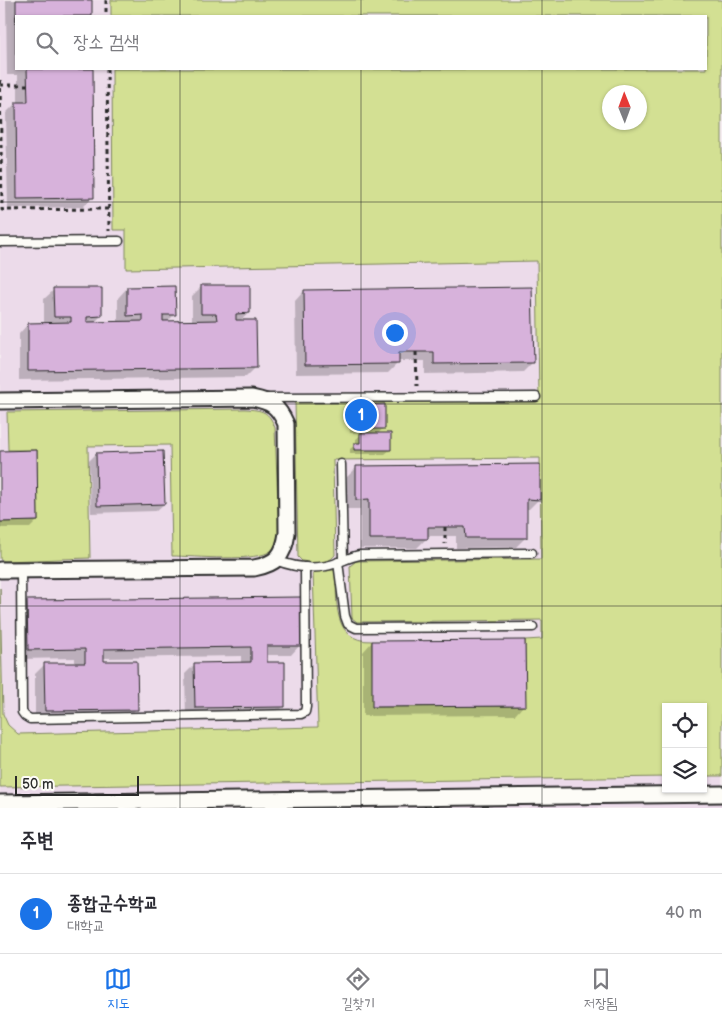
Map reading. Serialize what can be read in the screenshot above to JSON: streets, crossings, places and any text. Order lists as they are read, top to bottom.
{
  "scale_bar": "50 m",
  "north": "top",
  "page": {
    "search": "장소 검색",
    "pins": "1",
    "scale": "50 m",
    "heading": "주변",
    "list": [
      {
        "mark": "1",
        "name": "종합군수학교",
        "note": "대학교",
        "value": "40 m"
      }
    ],
    "nav": ["지도", "길찾기", "저장됨"]
  }
}
